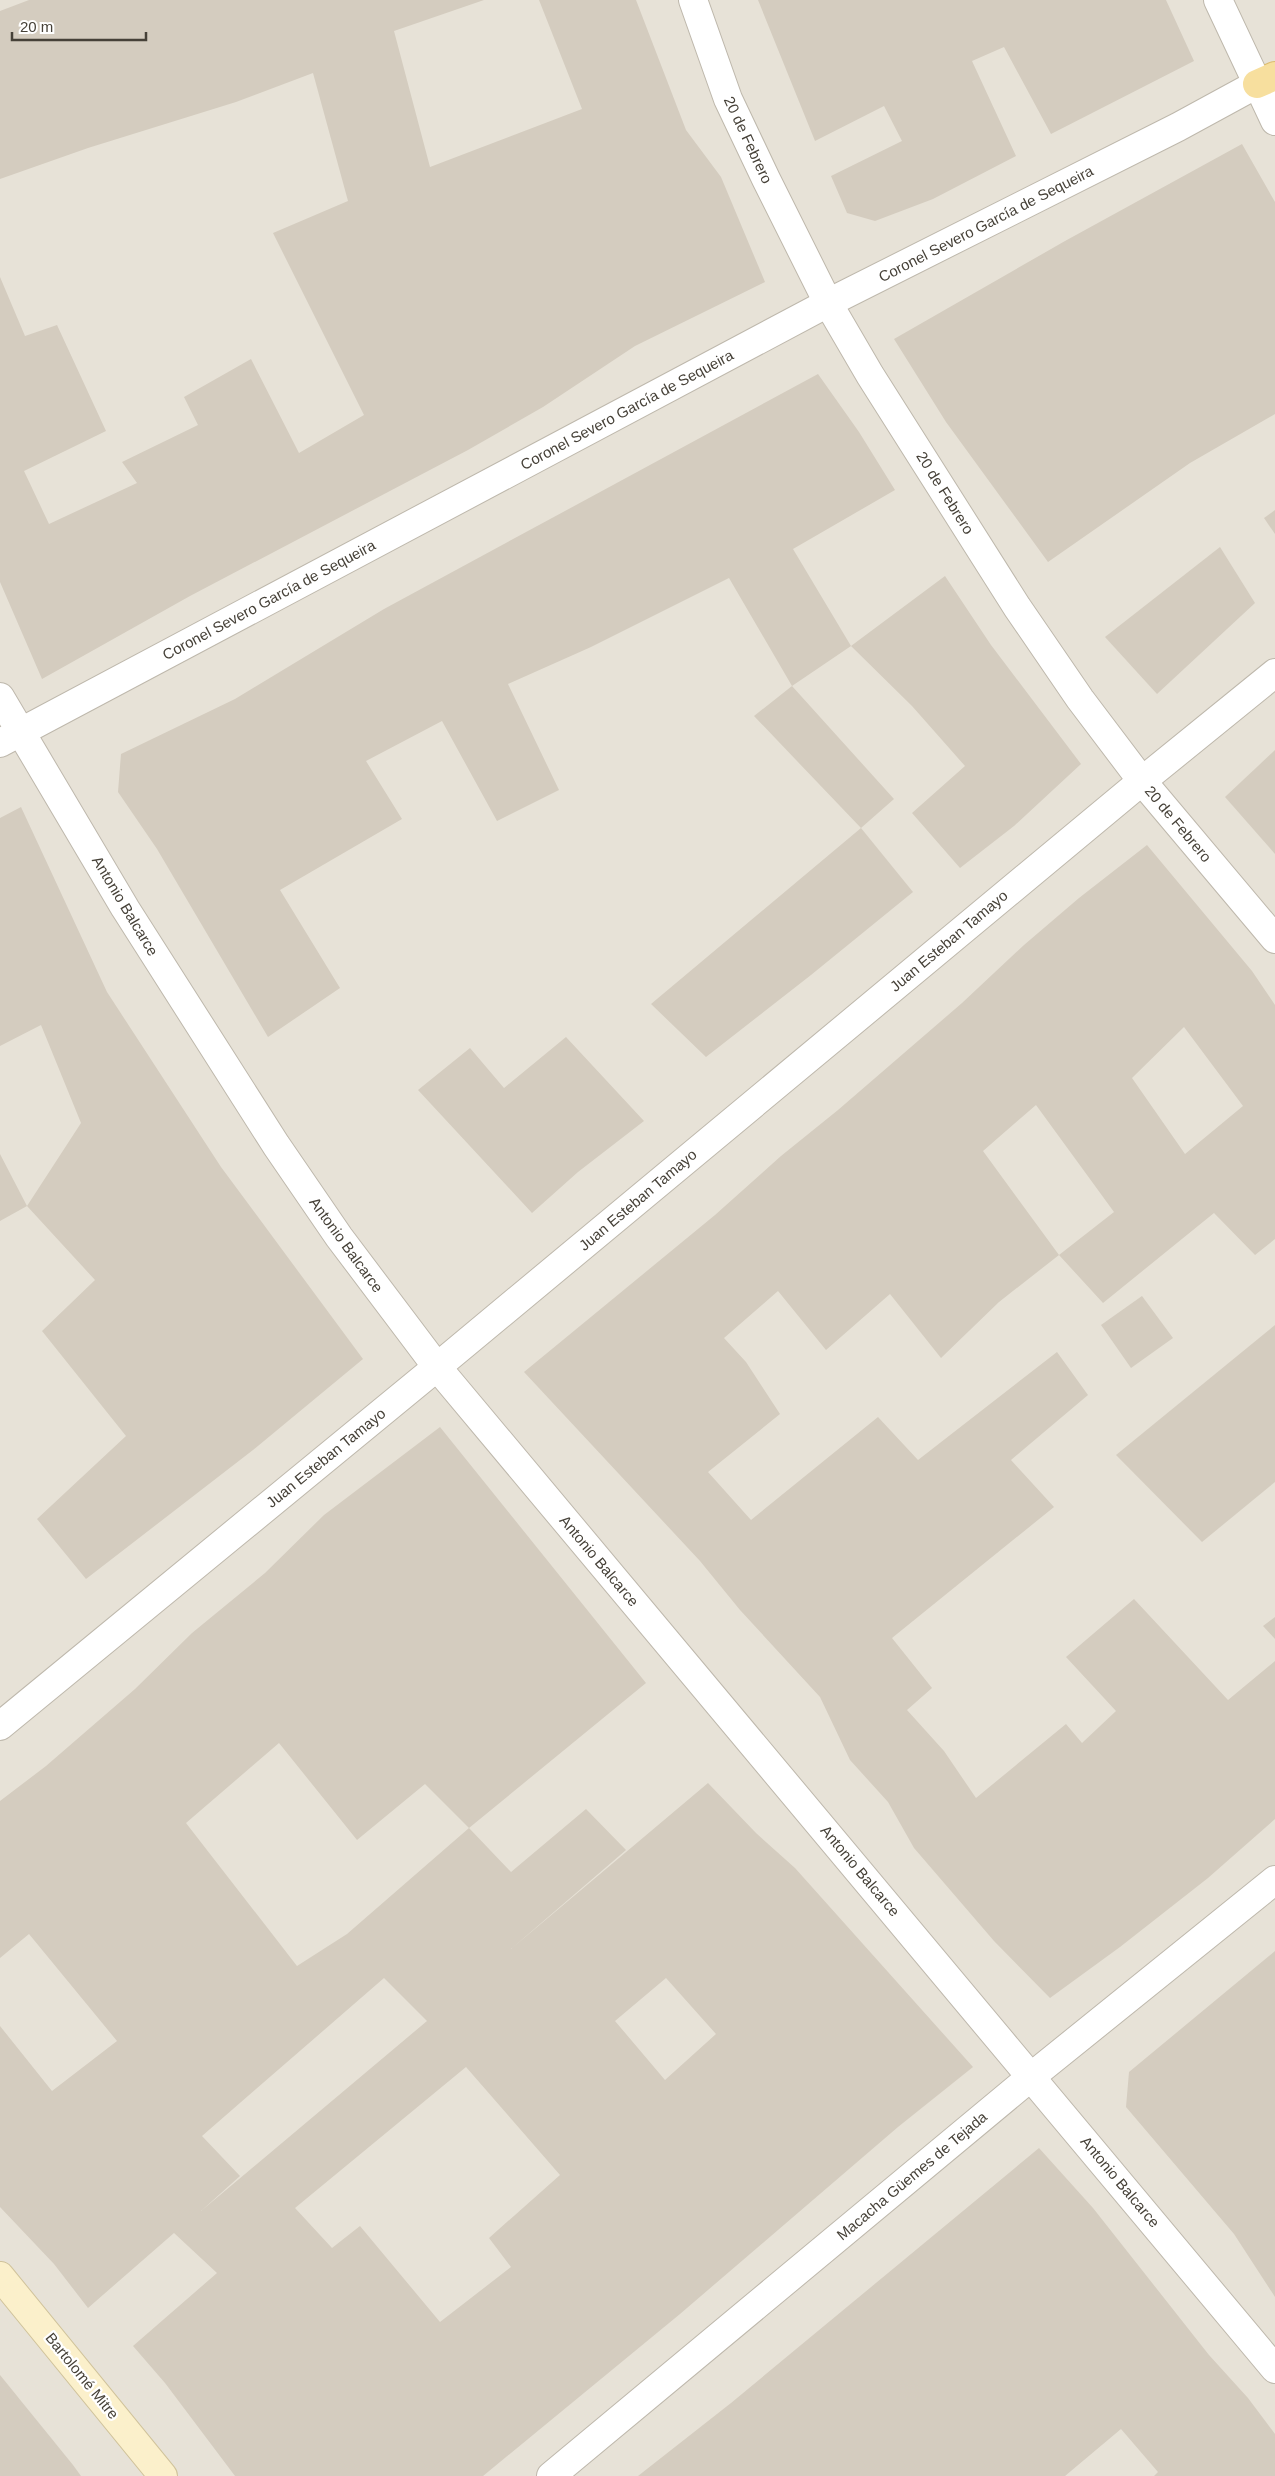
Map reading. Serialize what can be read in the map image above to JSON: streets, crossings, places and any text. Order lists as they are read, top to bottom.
{
  "streets": {
    "street": [
      "20 de Febrero",
      "Coronel Severo García de Sequeira",
      "Antonio Balcarce",
      "Juan Esteban Tamayo",
      "Macacha Güemes de Tejada",
      "Bartolomé Mitre"
    ]
  },
  "crossings": [
    ["20 de Febrero", "Coronel Severo García de Sequeira"],
    ["20 de Febrero", "Juan Esteban Tamayo"],
    ["Coronel Severo García de Sequeira", "Antonio Balcarce"],
    ["Antonio Balcarce", "Juan Esteban Tamayo"],
    ["Antonio Balcarce", "Macacha Güemes de Tejada"]
  ],
  "scale_bar": "20 m"
}
